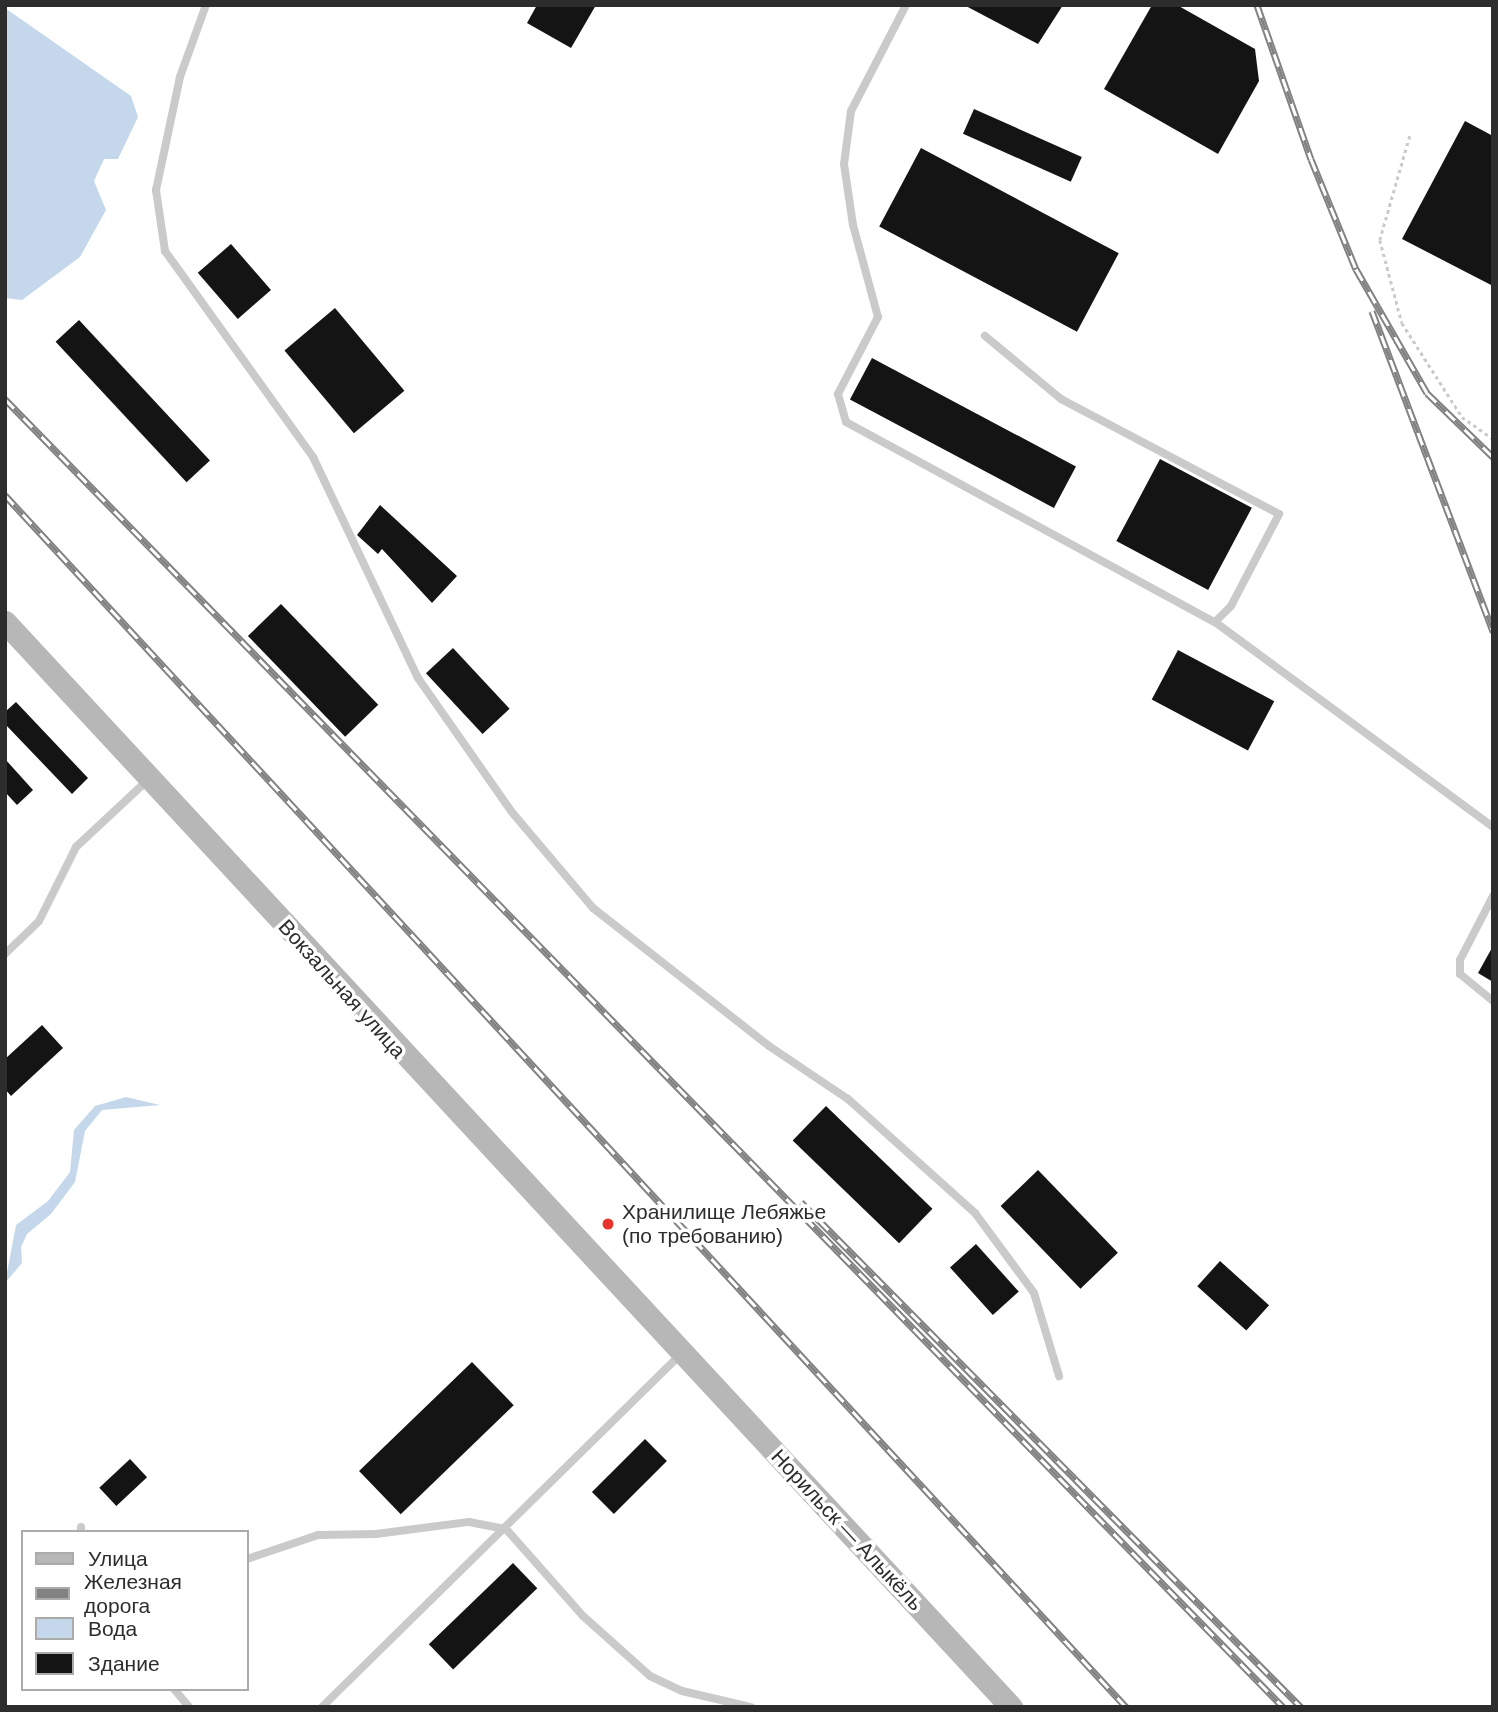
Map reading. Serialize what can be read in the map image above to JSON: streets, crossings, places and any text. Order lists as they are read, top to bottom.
{
  "streets": {
    "main road": ["Вокзальная улица", "Норильск — Алыкёль"]
  },
  "crossings": [
    ["Вокзальная улица", "Норильск — Алыкёль"]
  ],
  "places": ["Хранилище Лебяжье (по требованию)"],
  "legend": [
    "Улица",
    "Железная дорога",
    "Вода",
    "Здание"
  ]
}
